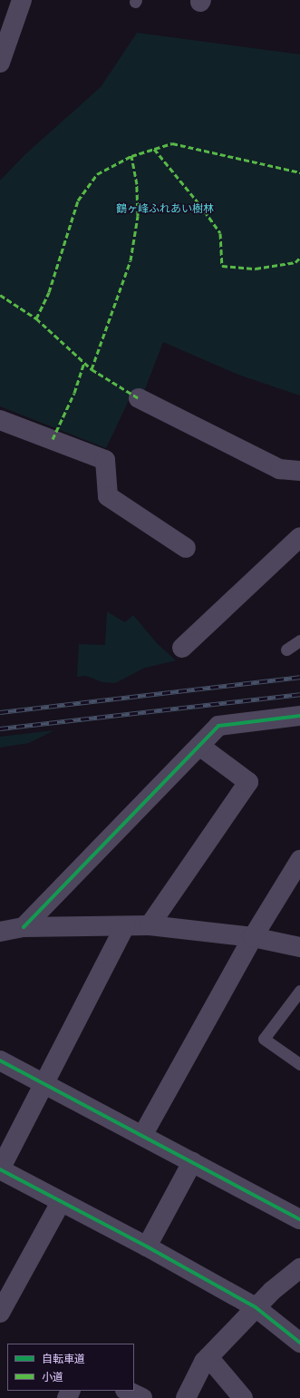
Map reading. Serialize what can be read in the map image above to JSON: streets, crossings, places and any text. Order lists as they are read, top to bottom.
{
  "parks": ["鶴ヶ峰ふれあい樹林"],
  "legend": ["自転車道", "小道"]
}
